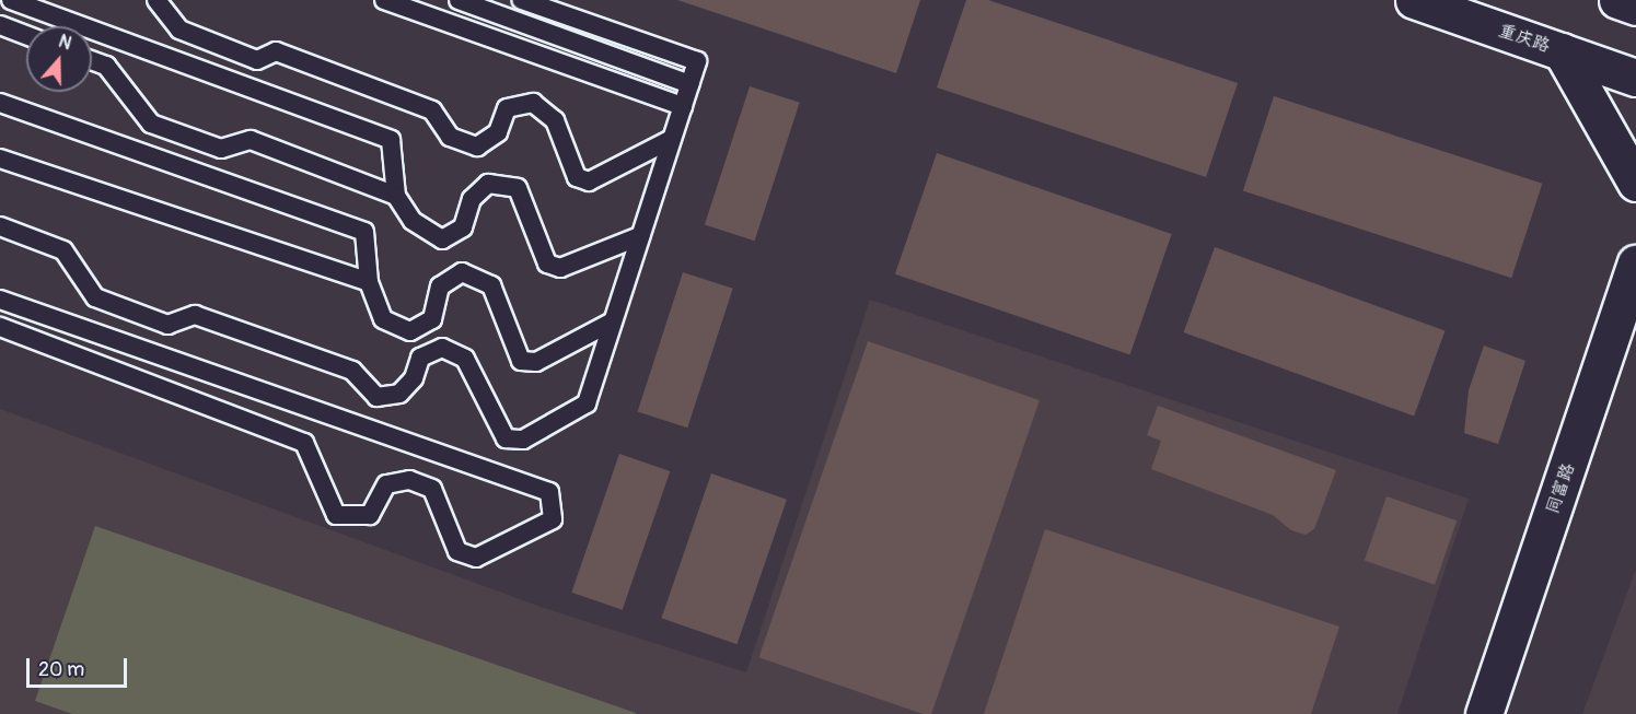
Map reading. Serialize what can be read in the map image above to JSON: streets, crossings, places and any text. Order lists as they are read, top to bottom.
{
  "streets": {
    "street": ["重庆路", "同富路"]
  },
  "scale_bar": "20 m",
  "north": "top"
}
